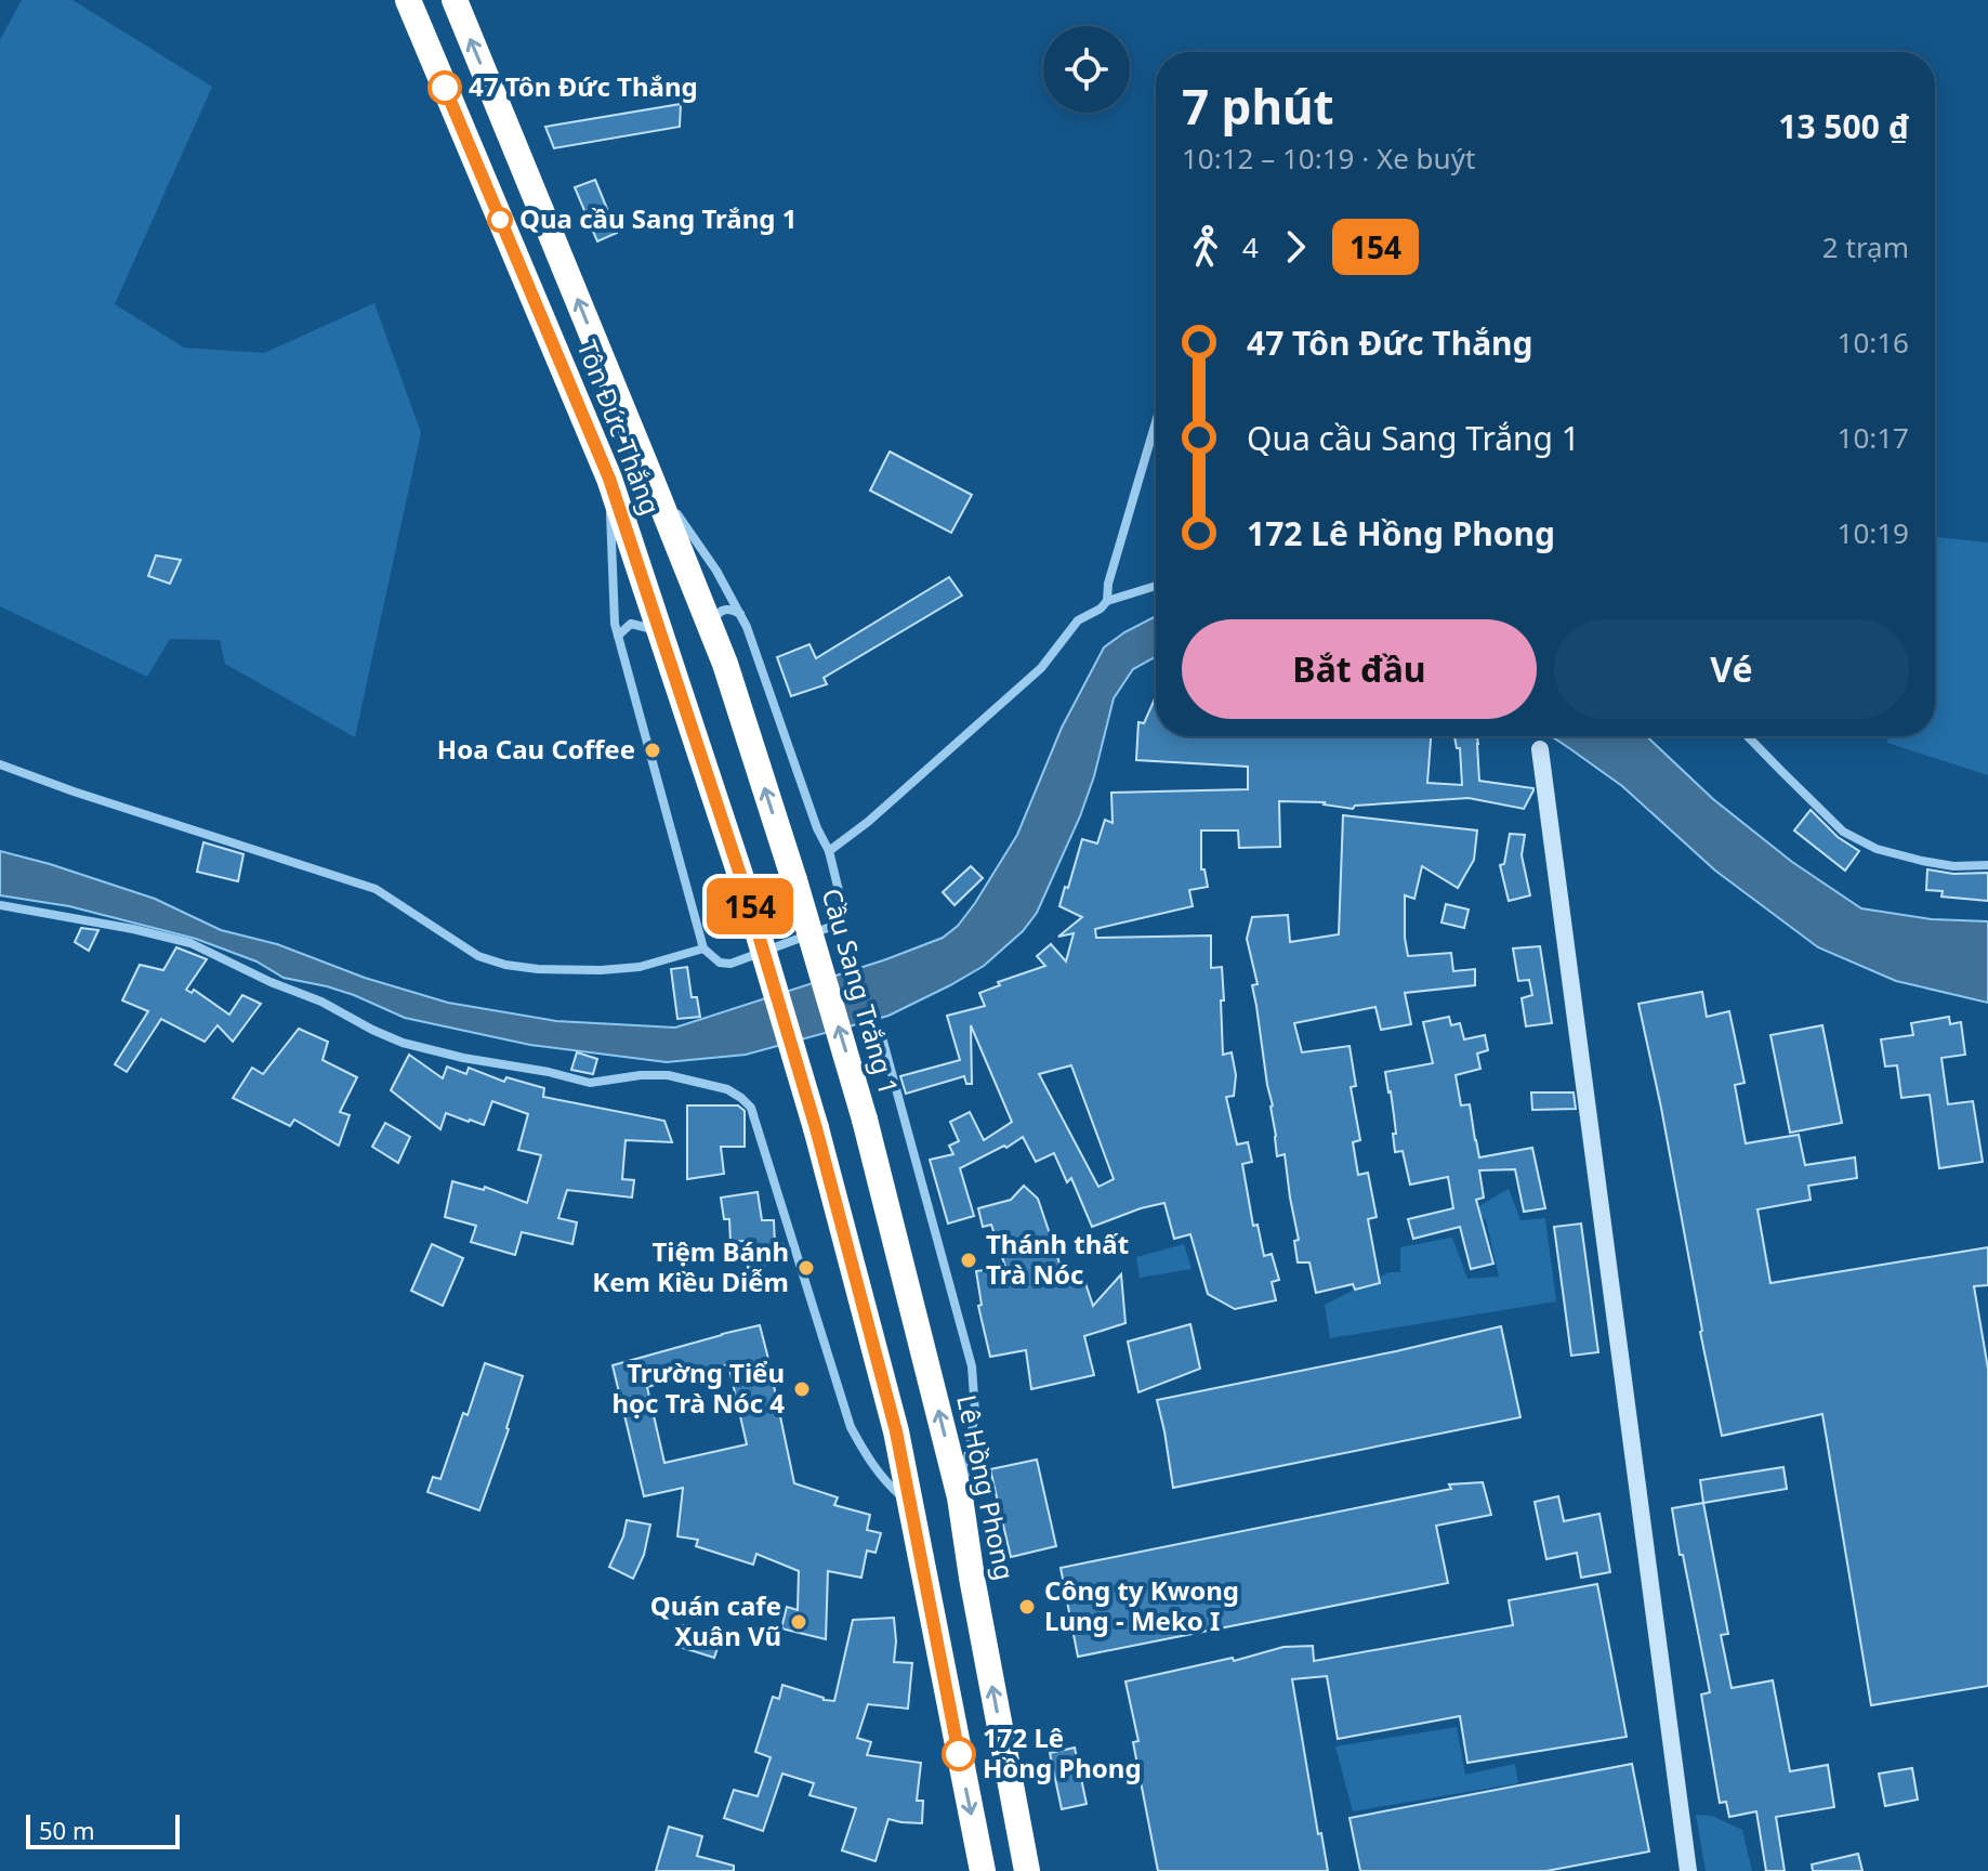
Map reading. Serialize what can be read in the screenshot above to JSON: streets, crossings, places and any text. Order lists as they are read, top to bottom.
{
  "streets": {
    "highway": ["Tôn Đức Thắng", "Cầu Sang Trắng 1", "Lê Hồng Phong"]
  },
  "crossings": [
    ["Tôn Đức Thắng", "Cầu Sang Trắng 1"],
    ["Cầu Sang Trắng 1", "Lê Hồng Phong"]
  ],
  "one_way": ["Cầu Sang Trắng 1"],
  "places": [
    "47 Tôn Đức Thắng",
    "Qua cầu Sang Trắng 1",
    "Hoa Cau Coffee",
    "Thánh thất Trà Nóc",
    "Tiệm Bánh Kem Kiều Diễm",
    "Trường Tiểu học Trà Nóc 4",
    "Công ty Kwong Lung - Meko I",
    "Quán cafe Xuân Vũ",
    "172 Lê Hồng Phong"
  ],
  "lines": ["bus line 154"],
  "scale_bar": "50 m",
  "page": {
    "on_map": "154",
    "heading": ["7 phút", "10:12 – 10:19 · Xe buýt", "13 500 ₫"],
    "legs": ["4", "154", "2 trạm"],
    "list": [
      {
        "name": "47 Tôn Đức Thắng",
        "value": "10:16"
      },
      {
        "name": "Qua cầu Sang Trắng 1",
        "value": "10:17"
      },
      {
        "name": "172 Lê Hồng Phong",
        "value": "10:19"
      }
    ],
    "buttons": ["Bắt đầu", "Vé"],
    "scale": "50 m"
  }
}
